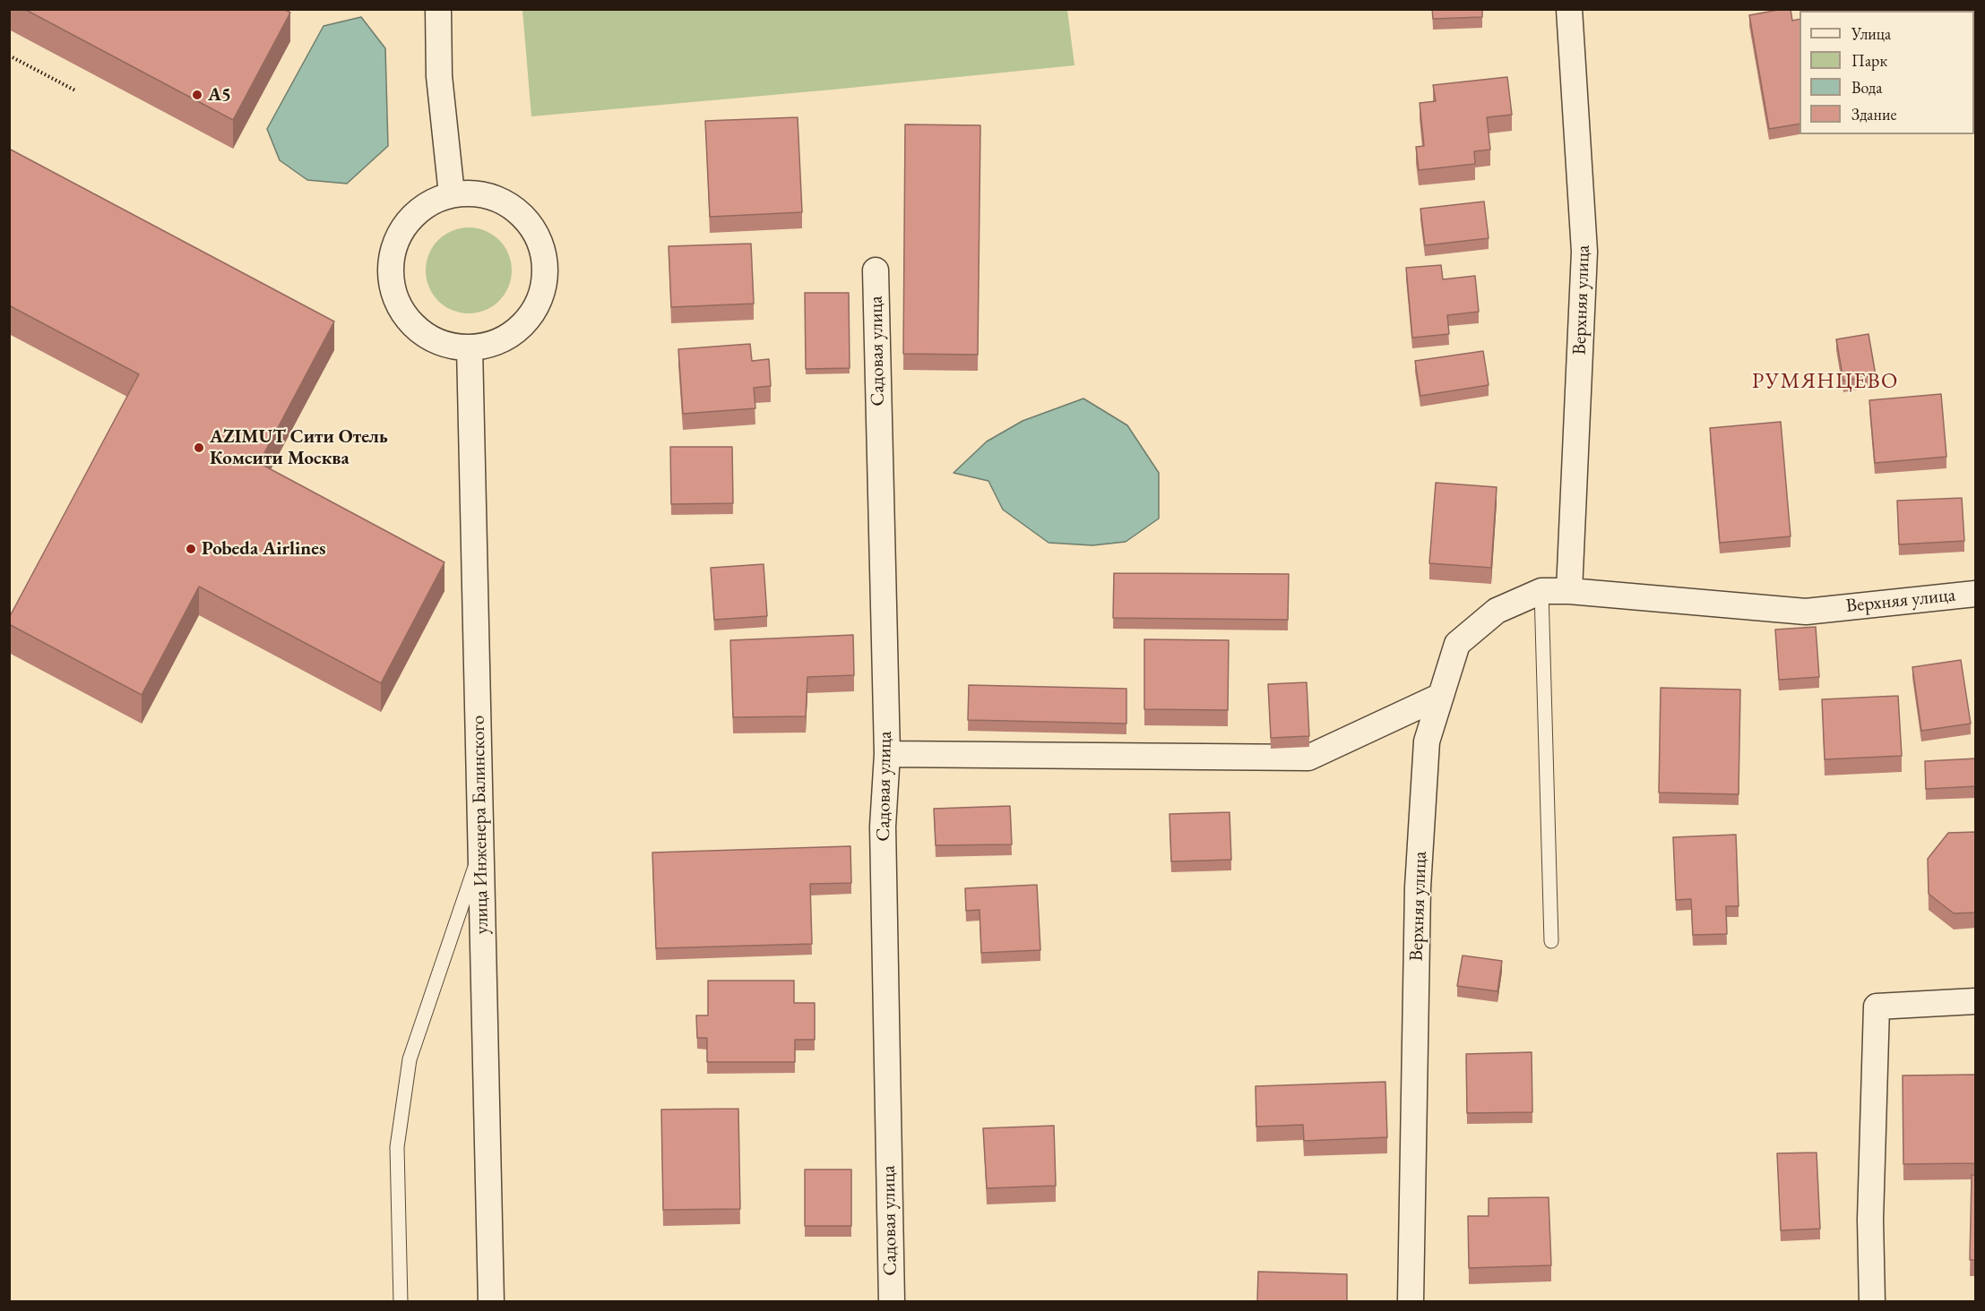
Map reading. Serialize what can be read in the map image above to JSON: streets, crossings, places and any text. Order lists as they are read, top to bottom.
{
  "streets": {
    "street": ["Верхняя улица", "Садовая улица", "улица Инженера Балинского"]
  },
  "districts": ["РУМЯНЦЕВО"],
  "places": ["А5", "AZIMUT Сити Отель Комсити Москва", "Pobeda Airlines"],
  "legend": [
    "Улица",
    "Парк",
    "Вода",
    "Здание"
  ]
}
